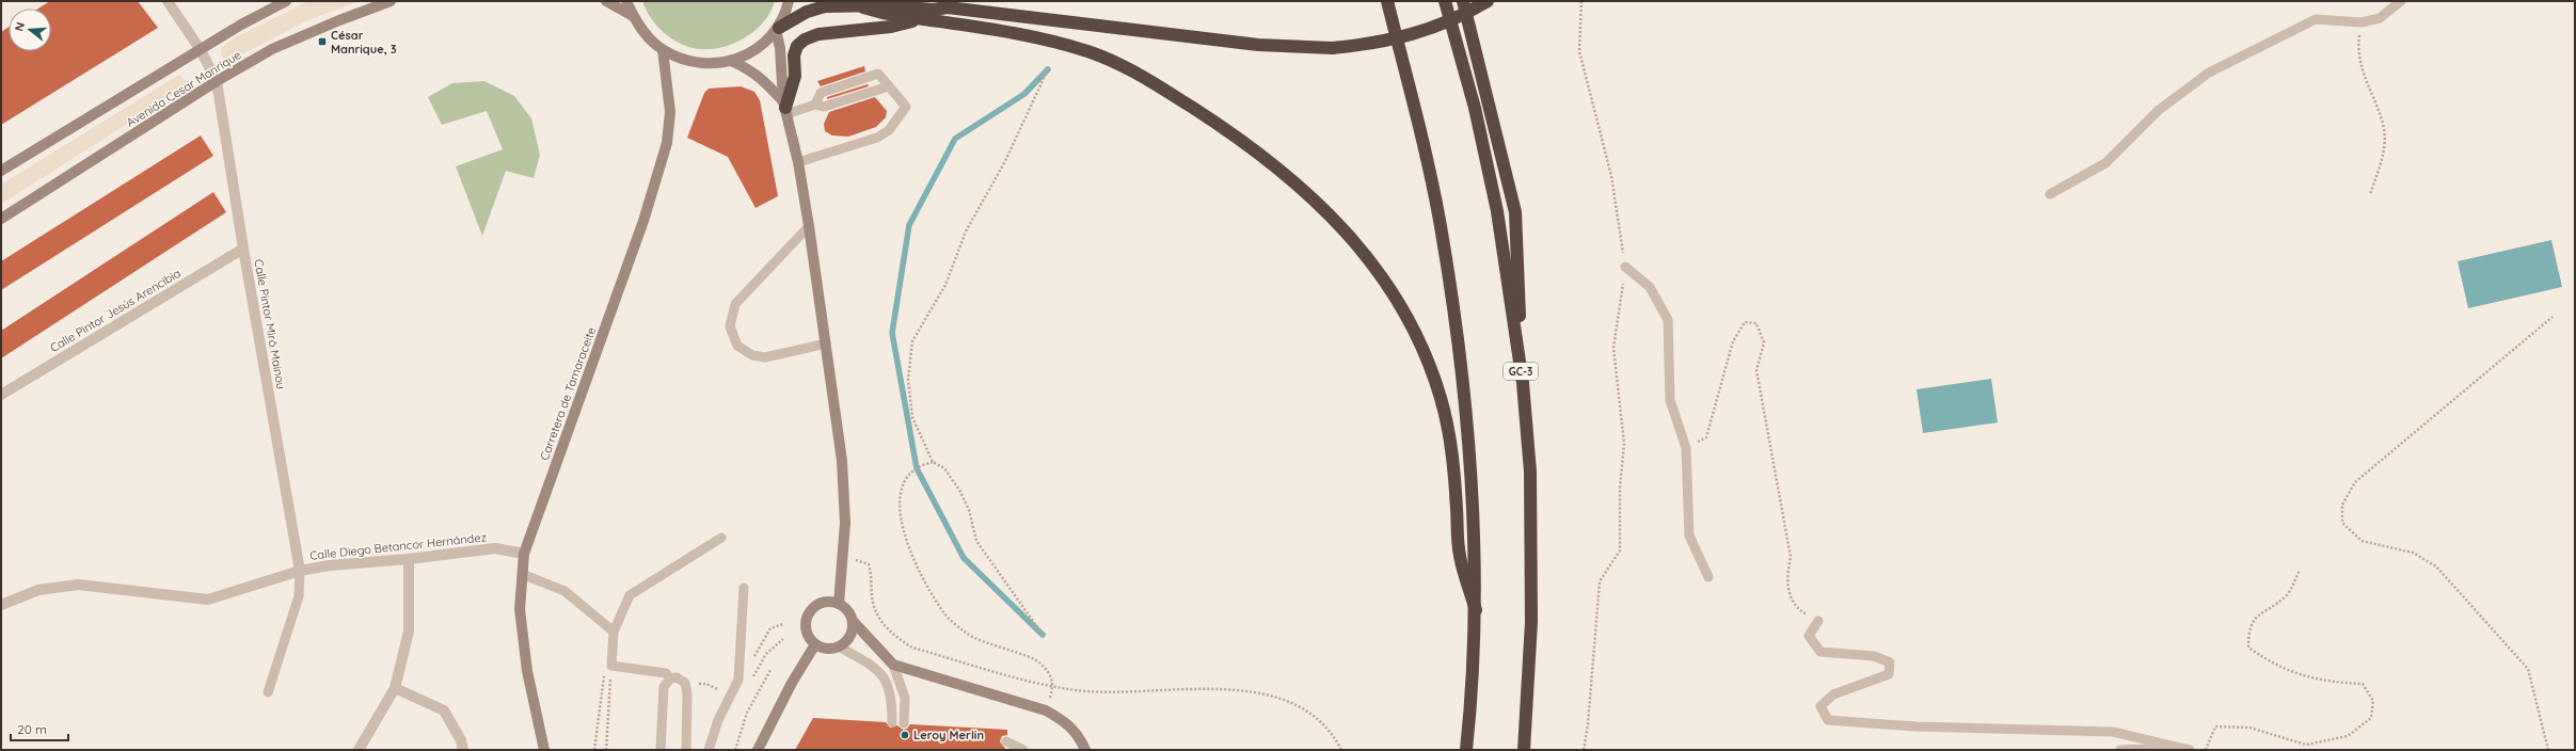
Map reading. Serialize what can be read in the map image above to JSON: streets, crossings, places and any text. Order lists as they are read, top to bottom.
{
  "streets": {
    "highway": ["GC-3"],
    "main road": ["Avenida Cesar Manrique", "Carretera de Tamaraceite"],
    "street": ["Calle Pintor Jesús Arencibia", "Calle Pintor Miró Mainou", "Calle Diego Betancor Hernández"]
  },
  "crossings": [
    ["Avenida Cesar Manrique", "Calle Pintor Miró Mainou"],
    ["Calle Pintor Jesús Arencibia", "Calle Pintor Miró Mainou"],
    ["Calle Pintor Miró Mainou", "Calle Diego Betancor Hernández"],
    ["Carretera de Tamaraceite", "Calle Diego Betancor Hernández"]
  ],
  "places": {
    "transit": ["César Manrique, 3"],
    "other": ["Leroy Merlin"]
  },
  "scale_bar": "20 m",
  "north": "left"
}
